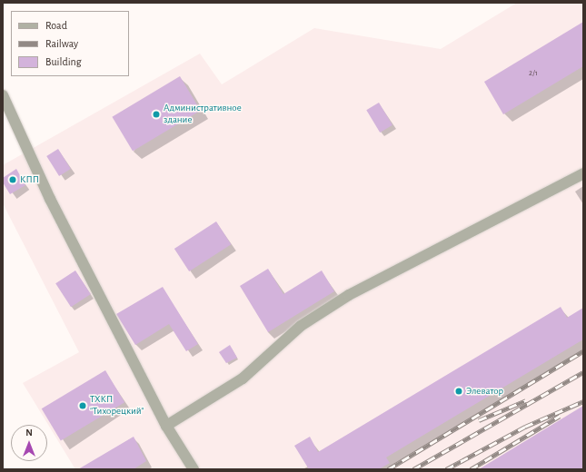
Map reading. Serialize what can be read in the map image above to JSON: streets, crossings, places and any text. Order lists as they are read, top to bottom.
{
  "places": [
    "Административное здание",
    "КПП",
    "Элеватор",
    "ТХКП \"Тихорецкий\""
  ],
  "house_numbers": ["2/1"],
  "legend": ["Road", "Railway", "Building"],
  "north": "top"
}
